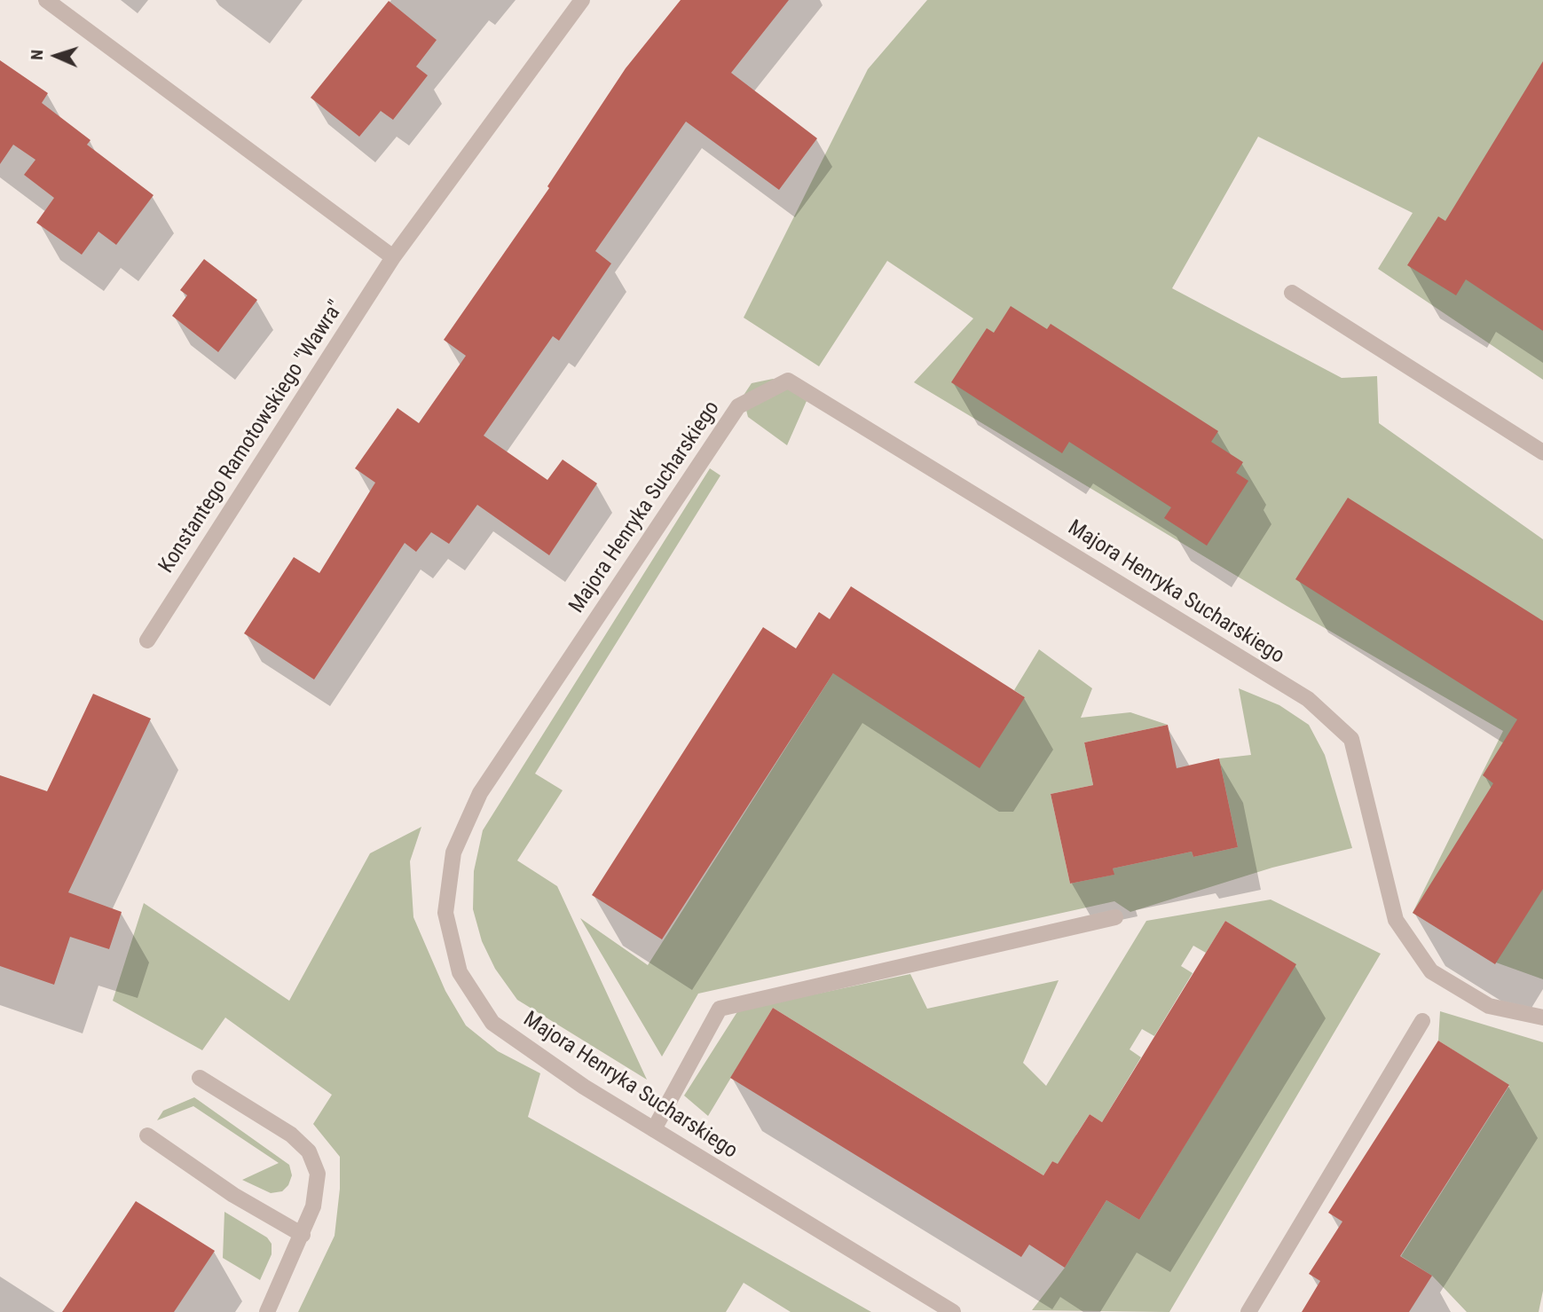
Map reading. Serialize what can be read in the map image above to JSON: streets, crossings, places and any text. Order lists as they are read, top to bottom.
{
  "streets": {
    "street": ["Konstantego Ramotowskiego \"Wawra\"", "Majora Henryka Sucharskiego"]
  },
  "north": "left"
}
